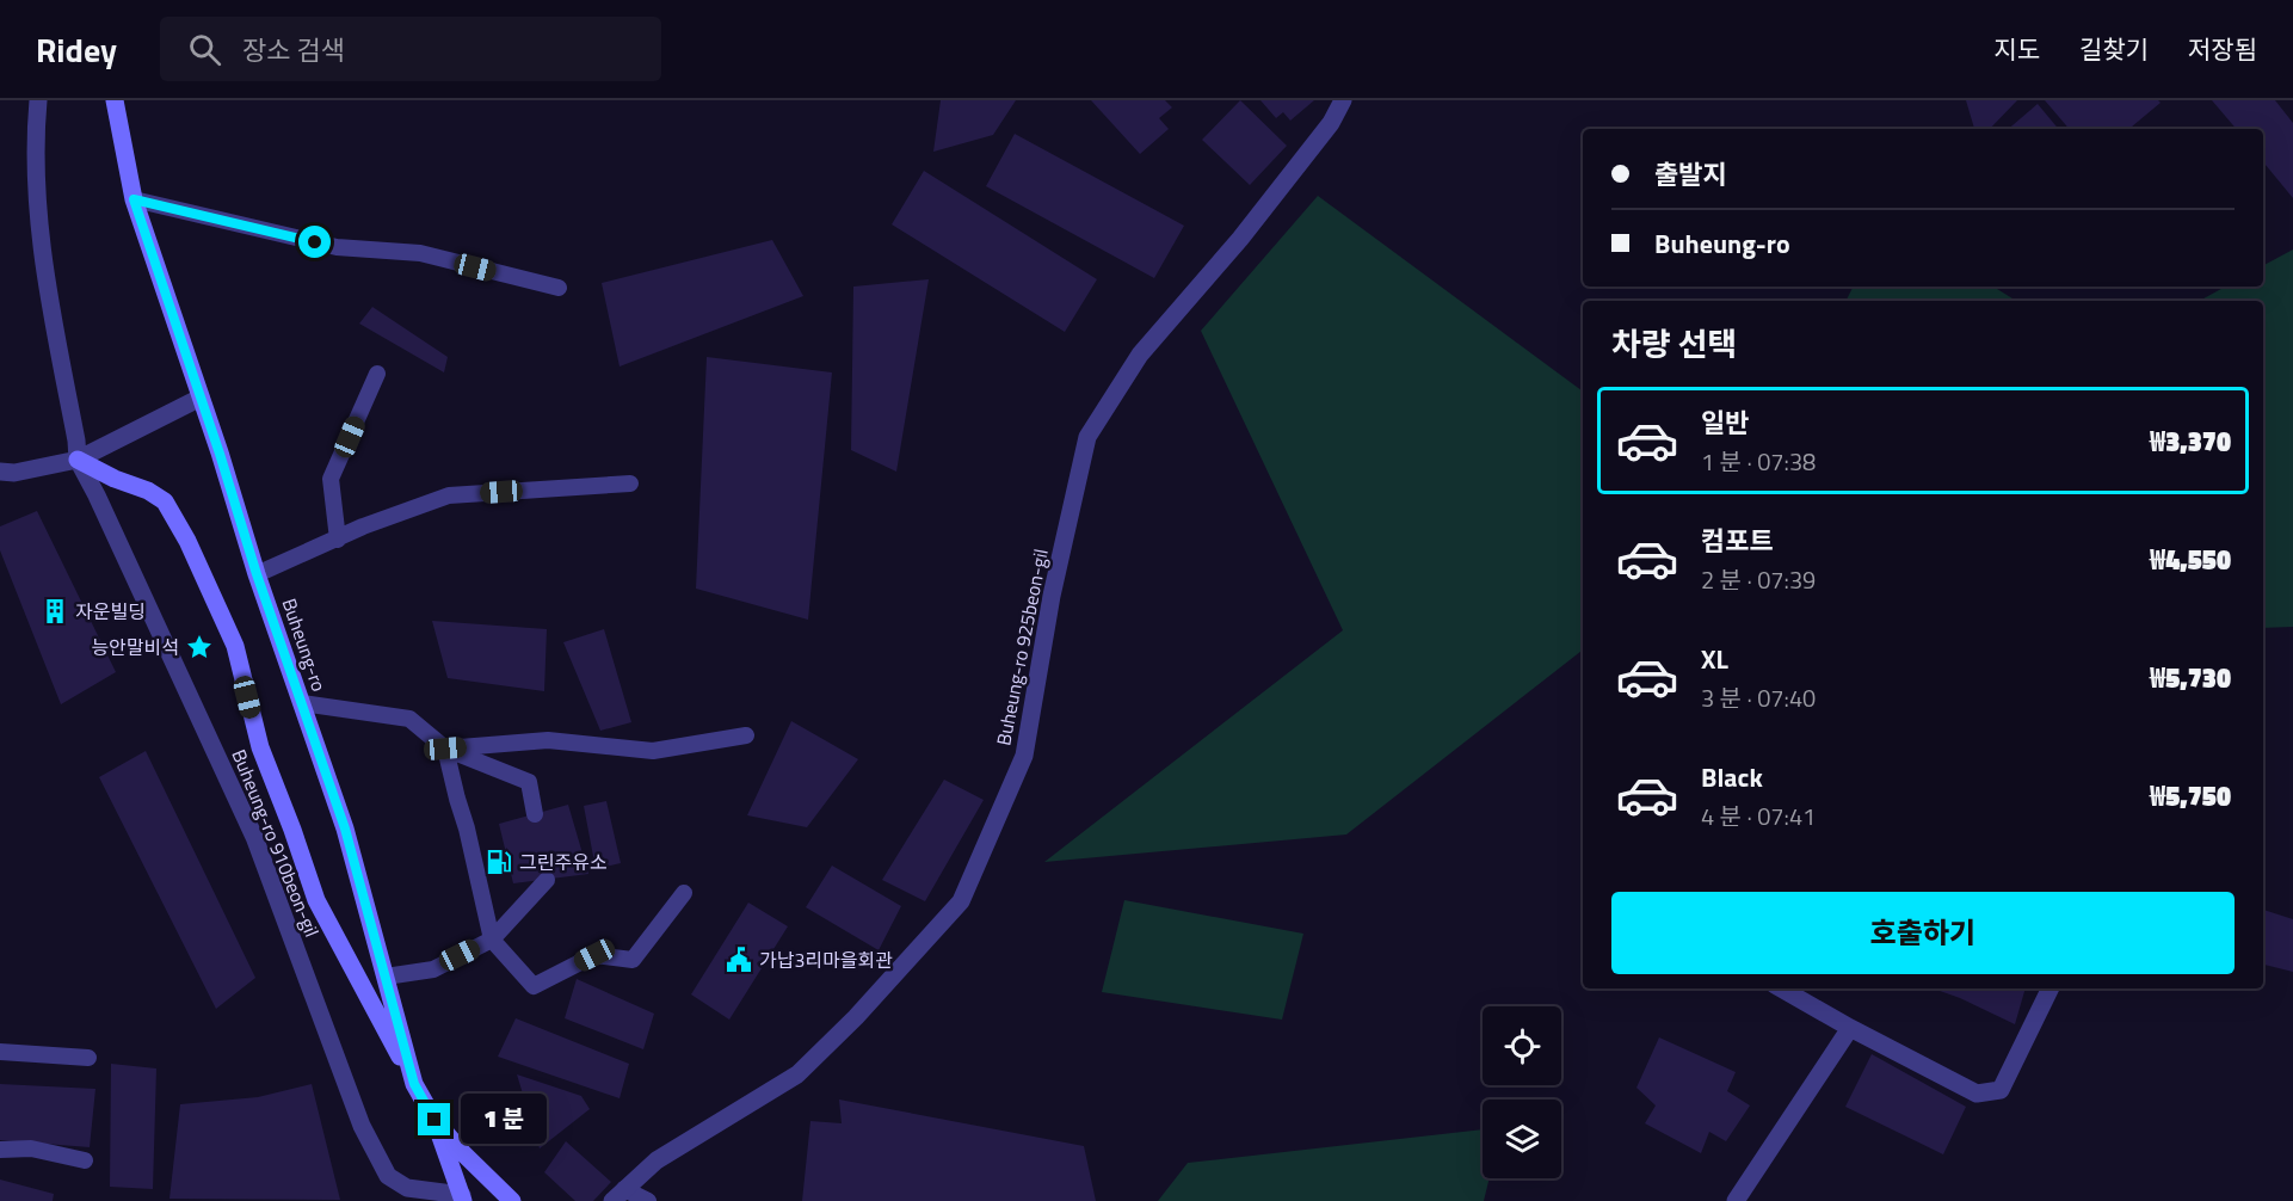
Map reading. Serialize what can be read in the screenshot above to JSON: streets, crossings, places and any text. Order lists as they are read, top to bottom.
{
  "streets": {
    "main road": ["Buheung-ro"],
    "street": ["Buheung-ro 925beon-gil", "Buheung-ro 910beon-gil"]
  },
  "crossings": [
    ["Buheung-ro", "Buheung-ro 910beon-gil"]
  ],
  "places": {
    "building": ["자운빌딩"],
    "place": ["능안말비석"],
    "fuel station": ["그린주유소"],
    "public building": ["가납3리마을회관"]
  },
  "page": {
    "header": "Ridey",
    "search": "장소 검색",
    "nav": ["지도", "길찾기", "저장됨"],
    "banner": ["출발지", "Buheung-ro"],
    "heading": "차량 선택",
    "list": [
      {
        "name": "일반",
        "note": "1 분 · 07:38",
        "value": "₩3,370"
      },
      {
        "name": "컴포트",
        "note": "2 분 · 07:39",
        "value": "₩4,550"
      },
      {
        "name": "XL",
        "note": "3 분 · 07:40",
        "value": "₩5,730"
      },
      {
        "name": "Black",
        "note": "4 분 · 07:41",
        "value": "₩5,750"
      }
    ],
    "buttons": "호출하기",
    "bubble": "1 분"
  }
}
